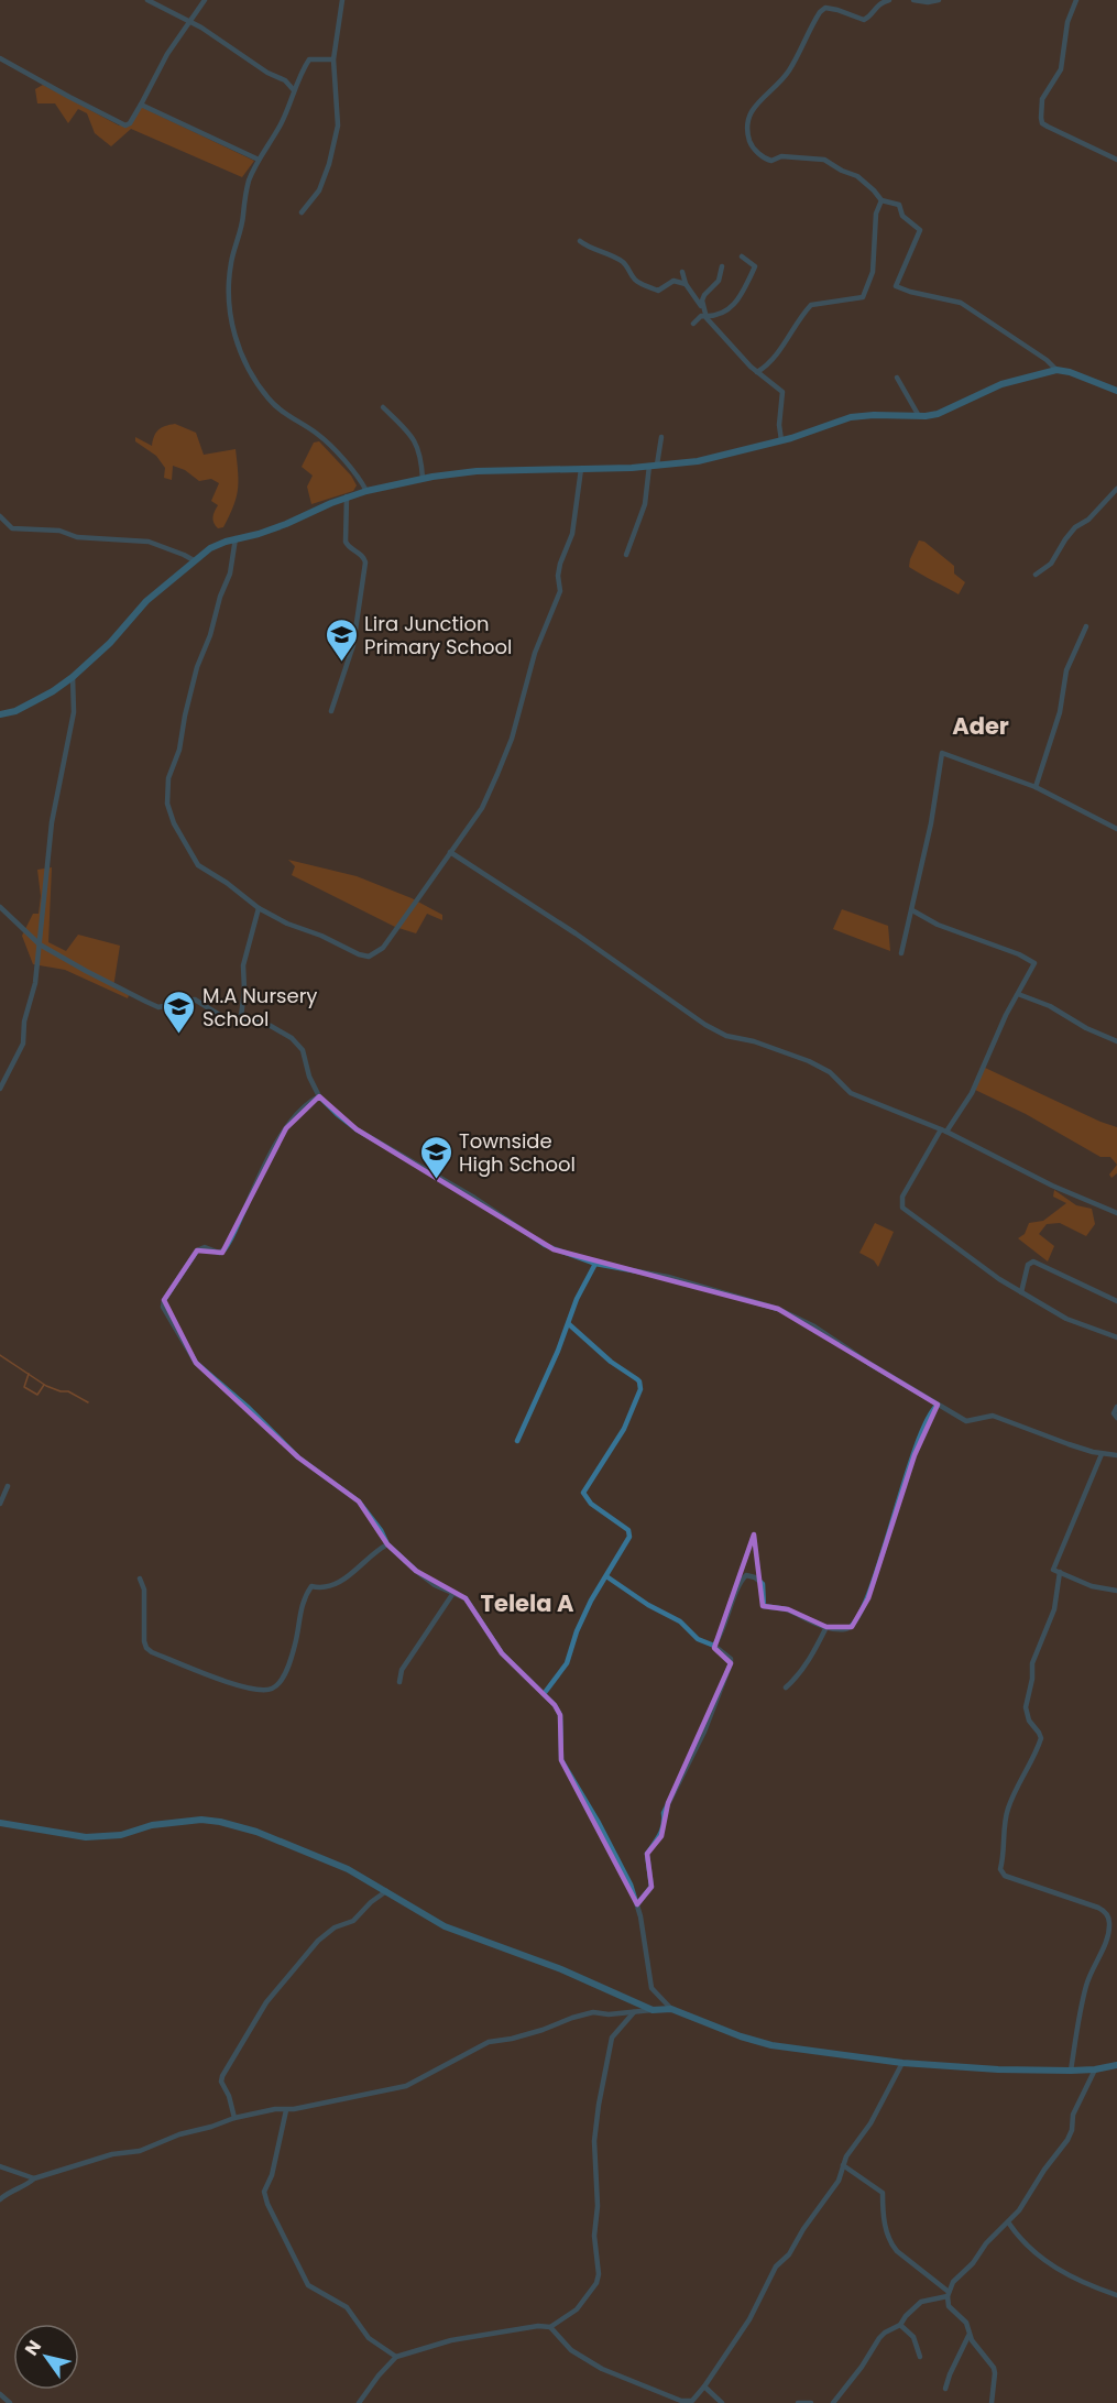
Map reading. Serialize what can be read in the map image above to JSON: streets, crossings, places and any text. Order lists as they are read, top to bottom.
{
  "districts": ["Ader", "Telela A"],
  "places": {
    "school or university": ["Lira Junction Primary School", "M.A Nursery School", "Townside High School"]
  },
  "north": "top left"
}
